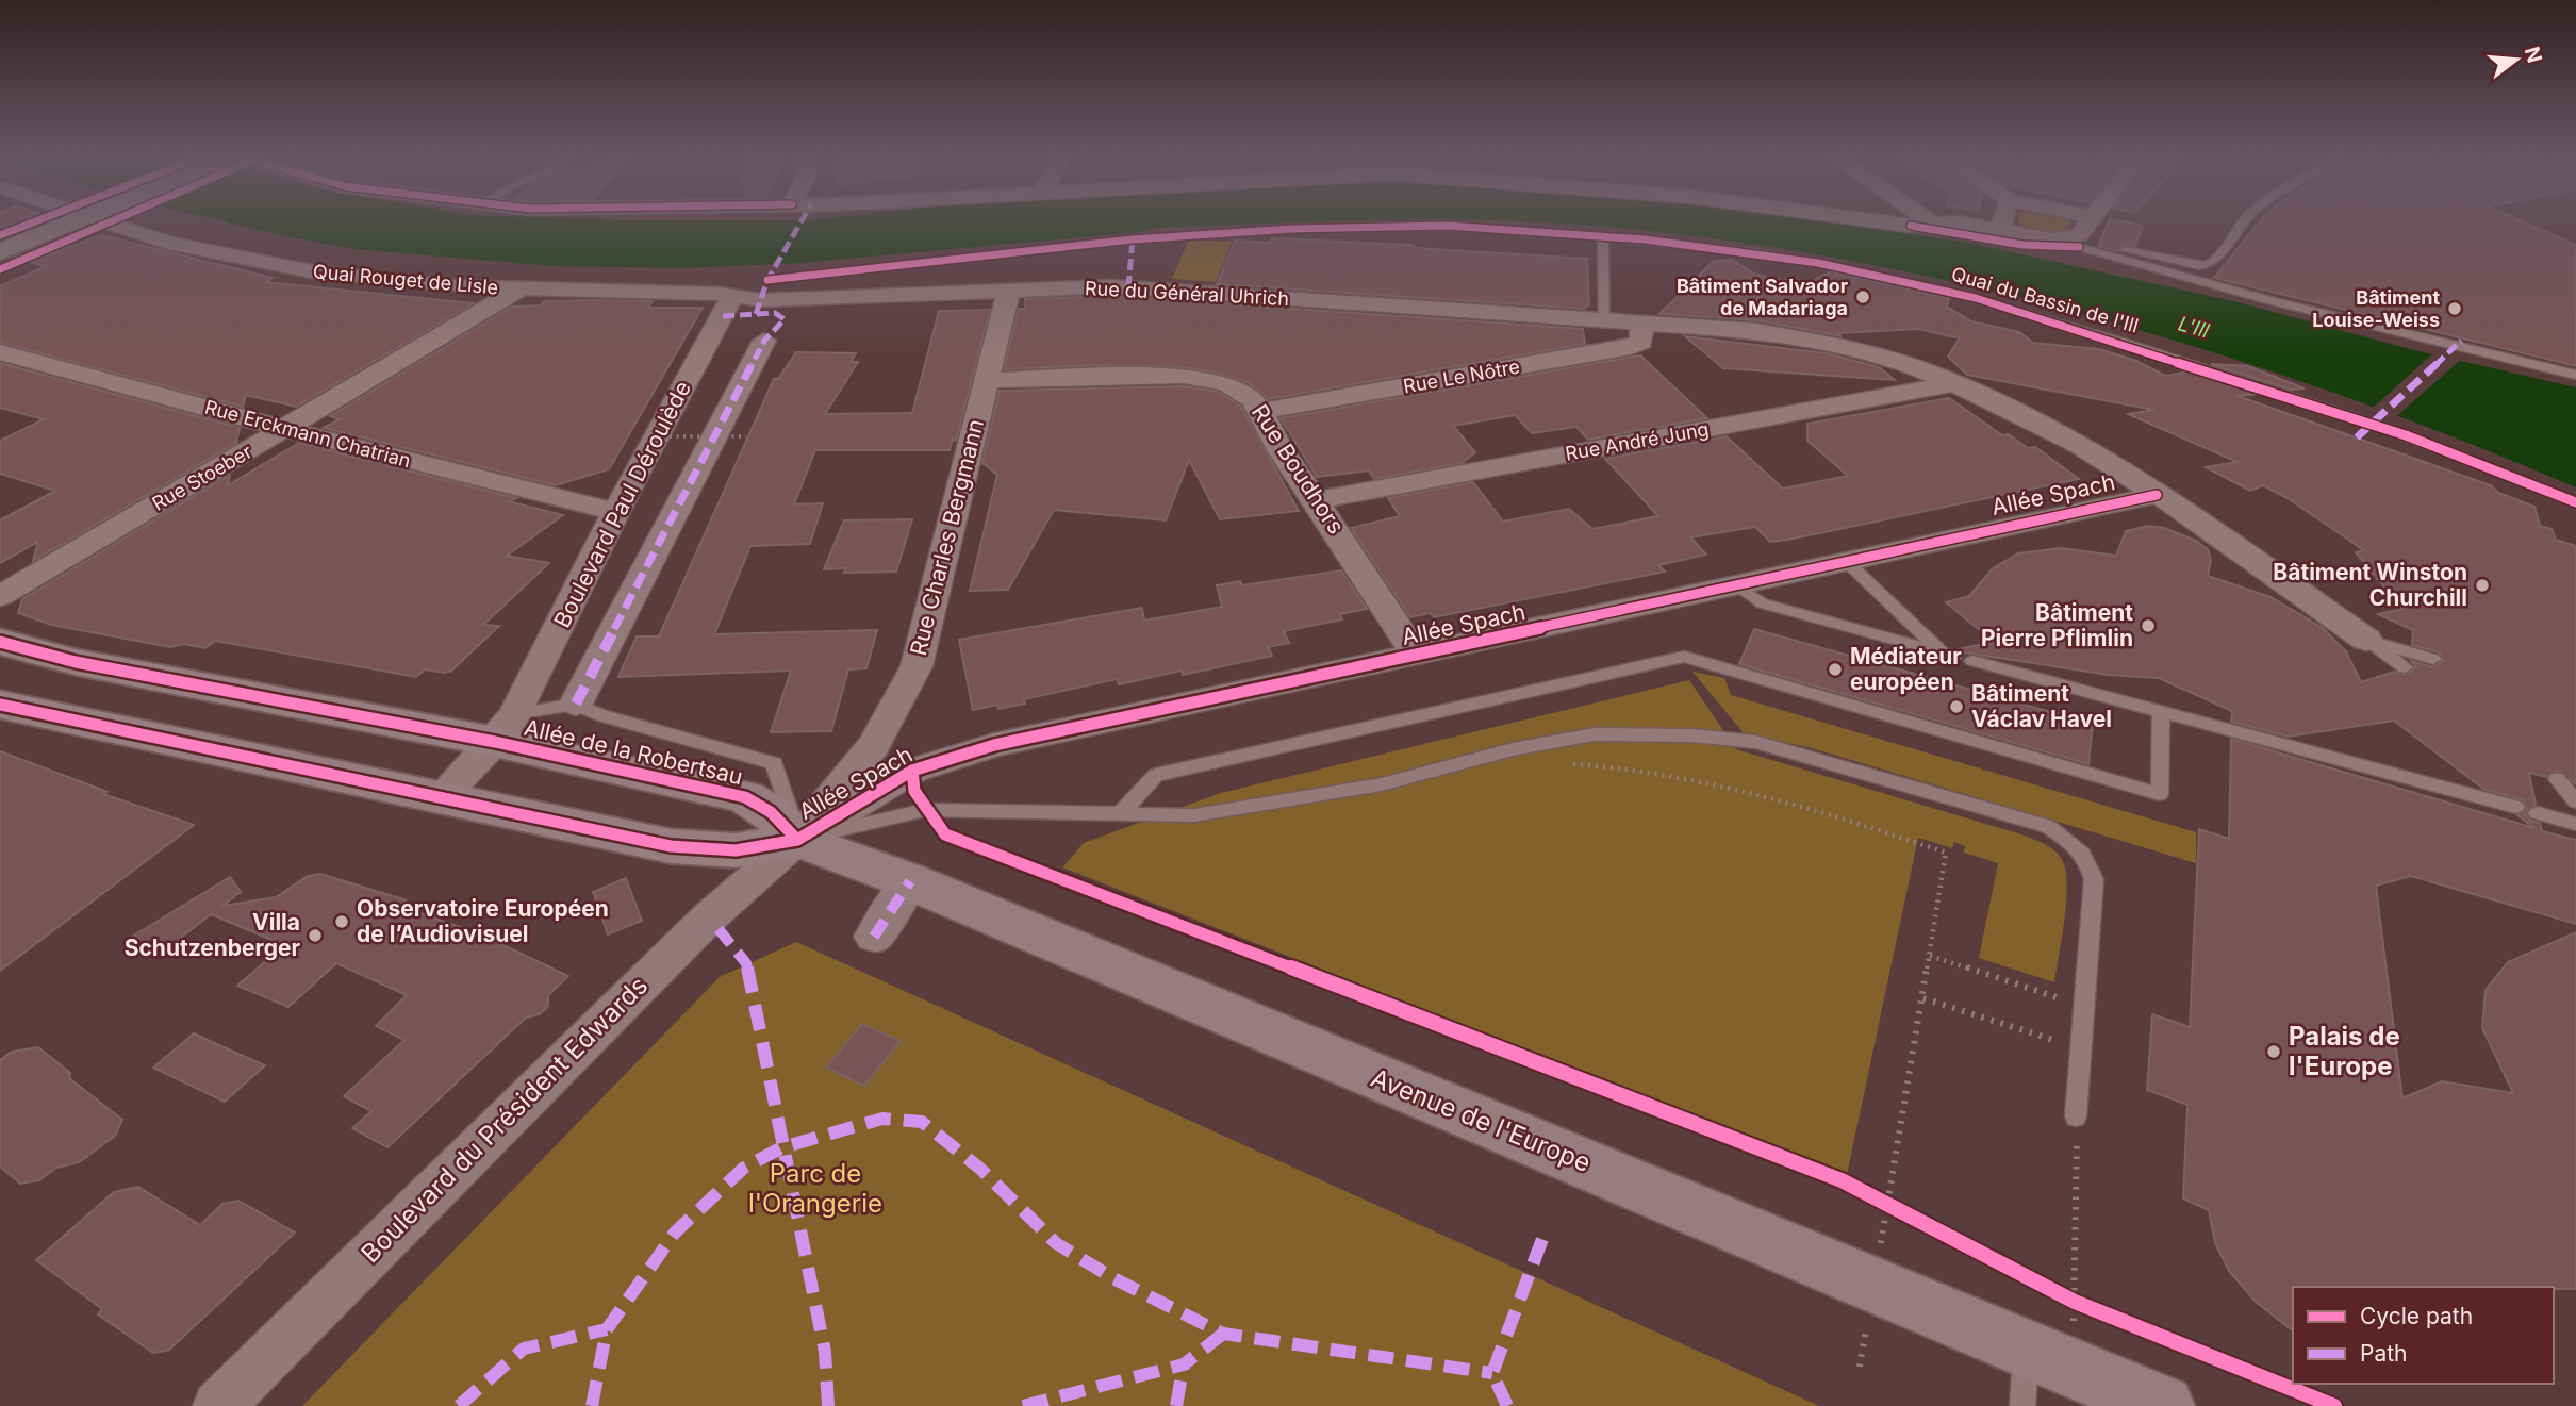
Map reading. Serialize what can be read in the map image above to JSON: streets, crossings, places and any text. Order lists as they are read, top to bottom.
{
  "streets": {
    "main road": ["Allée de la Robertsau", "Avenue de l'Europe"],
    "street": [
      "Quai Rouget de Lisle",
      "Rue du Général Uhrich",
      "Rue Le Nôtre",
      "Rue Erckmann Chatrian",
      "Rue André Jung",
      "Rue Boudhors",
      "Rue Stoeber",
      "Allée Spach",
      "Boulevard Paul Déroulède",
      "Rue Charles Bergmann",
      "Boulevard du Président Edwards"
    ],
    "lane": ["Quai du Bassin de l'Ill"]
  },
  "crossings": [
    ["Quai Rouget de Lisle", "Rue du Général Uhrich"],
    ["Quai Rouget de Lisle", "Rue Stoeber"],
    ["Quai Rouget de Lisle", "Boulevard Paul Déroulède"],
    ["Rue du Général Uhrich", "Rue Le Nôtre"],
    ["Rue du Général Uhrich", "Rue André Jung"],
    ["Rue du Général Uhrich", "Allée Spach"],
    ["Rue du Général Uhrich", "Boulevard Paul Déroulède"],
    ["Rue du Général Uhrich", "Rue Charles Bergmann"],
    ["Rue Le Nôtre", "Rue Boudhors"],
    ["Rue Erckmann Chatrian", "Rue Stoeber"],
    ["Rue Erckmann Chatrian", "Boulevard Paul Déroulède"],
    ["Rue André Jung", "Rue Boudhors"],
    ["Rue Boudhors", "Allée Spach"],
    ["Rue Boudhors", "Rue Charles Bergmann"],
    ["Allée Spach", "Rue Charles Bergmann"],
    ["Allée Spach", "Allée de la Robertsau"],
    ["Allée Spach", "Boulevard du Président Edwards"],
    ["Allée Spach", "Avenue de l'Europe"],
    ["Boulevard Paul Déroulède", "Allée de la Robertsau"],
    ["Rue Charles Bergmann", "Allée de la Robertsau"],
    ["Rue Charles Bergmann", "Boulevard du Président Edwards"],
    ["Rue Charles Bergmann", "Avenue de l'Europe"],
    ["Allée de la Robertsau", "Boulevard du Président Edwards"],
    ["Allée de la Robertsau", "Avenue de l'Europe"],
    ["Boulevard du Président Edwards", "Avenue de l'Europe"]
  ],
  "water": ["L'Ill"],
  "parks": ["Parc de l'Orangerie"],
  "places": [
    "Bâtiment Salvador de Madariaga",
    "Bâtiment Louise-Weiss",
    "Bâtiment Winston Churchill",
    "Bâtiment Pierre Pflimlin",
    "Médiateur européen",
    "Bâtiment Václav Havel",
    "Observatoire Européen de l’Audiovisuel",
    "Villa Schutzenberger",
    "Palais de l'Europe"
  ],
  "legend": ["Cycle path", "Path"],
  "north": "right"
}
